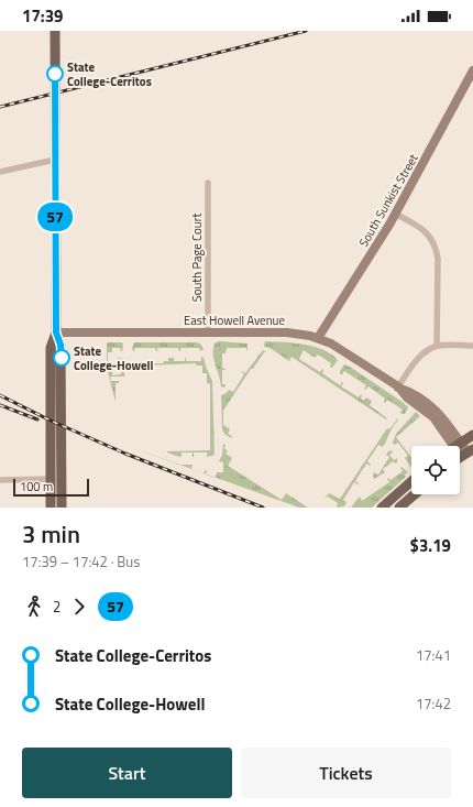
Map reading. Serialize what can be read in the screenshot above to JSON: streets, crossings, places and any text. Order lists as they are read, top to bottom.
{
  "streets": {
    "street": ["South Sunkist Street", "South Page Court", "East Howell Avenue"]
  },
  "crossings": [
    ["South Sunkist Street", "East Howell Avenue"],
    ["South Page Court", "East Howell Avenue"]
  ],
  "places": ["State College-Cerritos", "State College-Howell"],
  "lines": ["bus line 57"],
  "scale_bar": "100 m",
  "page": {
    "status": "17:39",
    "on_map": "57",
    "scale": "100 m",
    "heading": ["3 min", "17:39 – 17:42 · Bus", "$3.19"],
    "legs": ["2", "57"],
    "list": [
      {
        "name": "State College-Cerritos",
        "value": "17:41"
      },
      {
        "name": "State College-Howell",
        "value": "17:42"
      }
    ],
    "buttons": ["Start", "Tickets"]
  }
}
